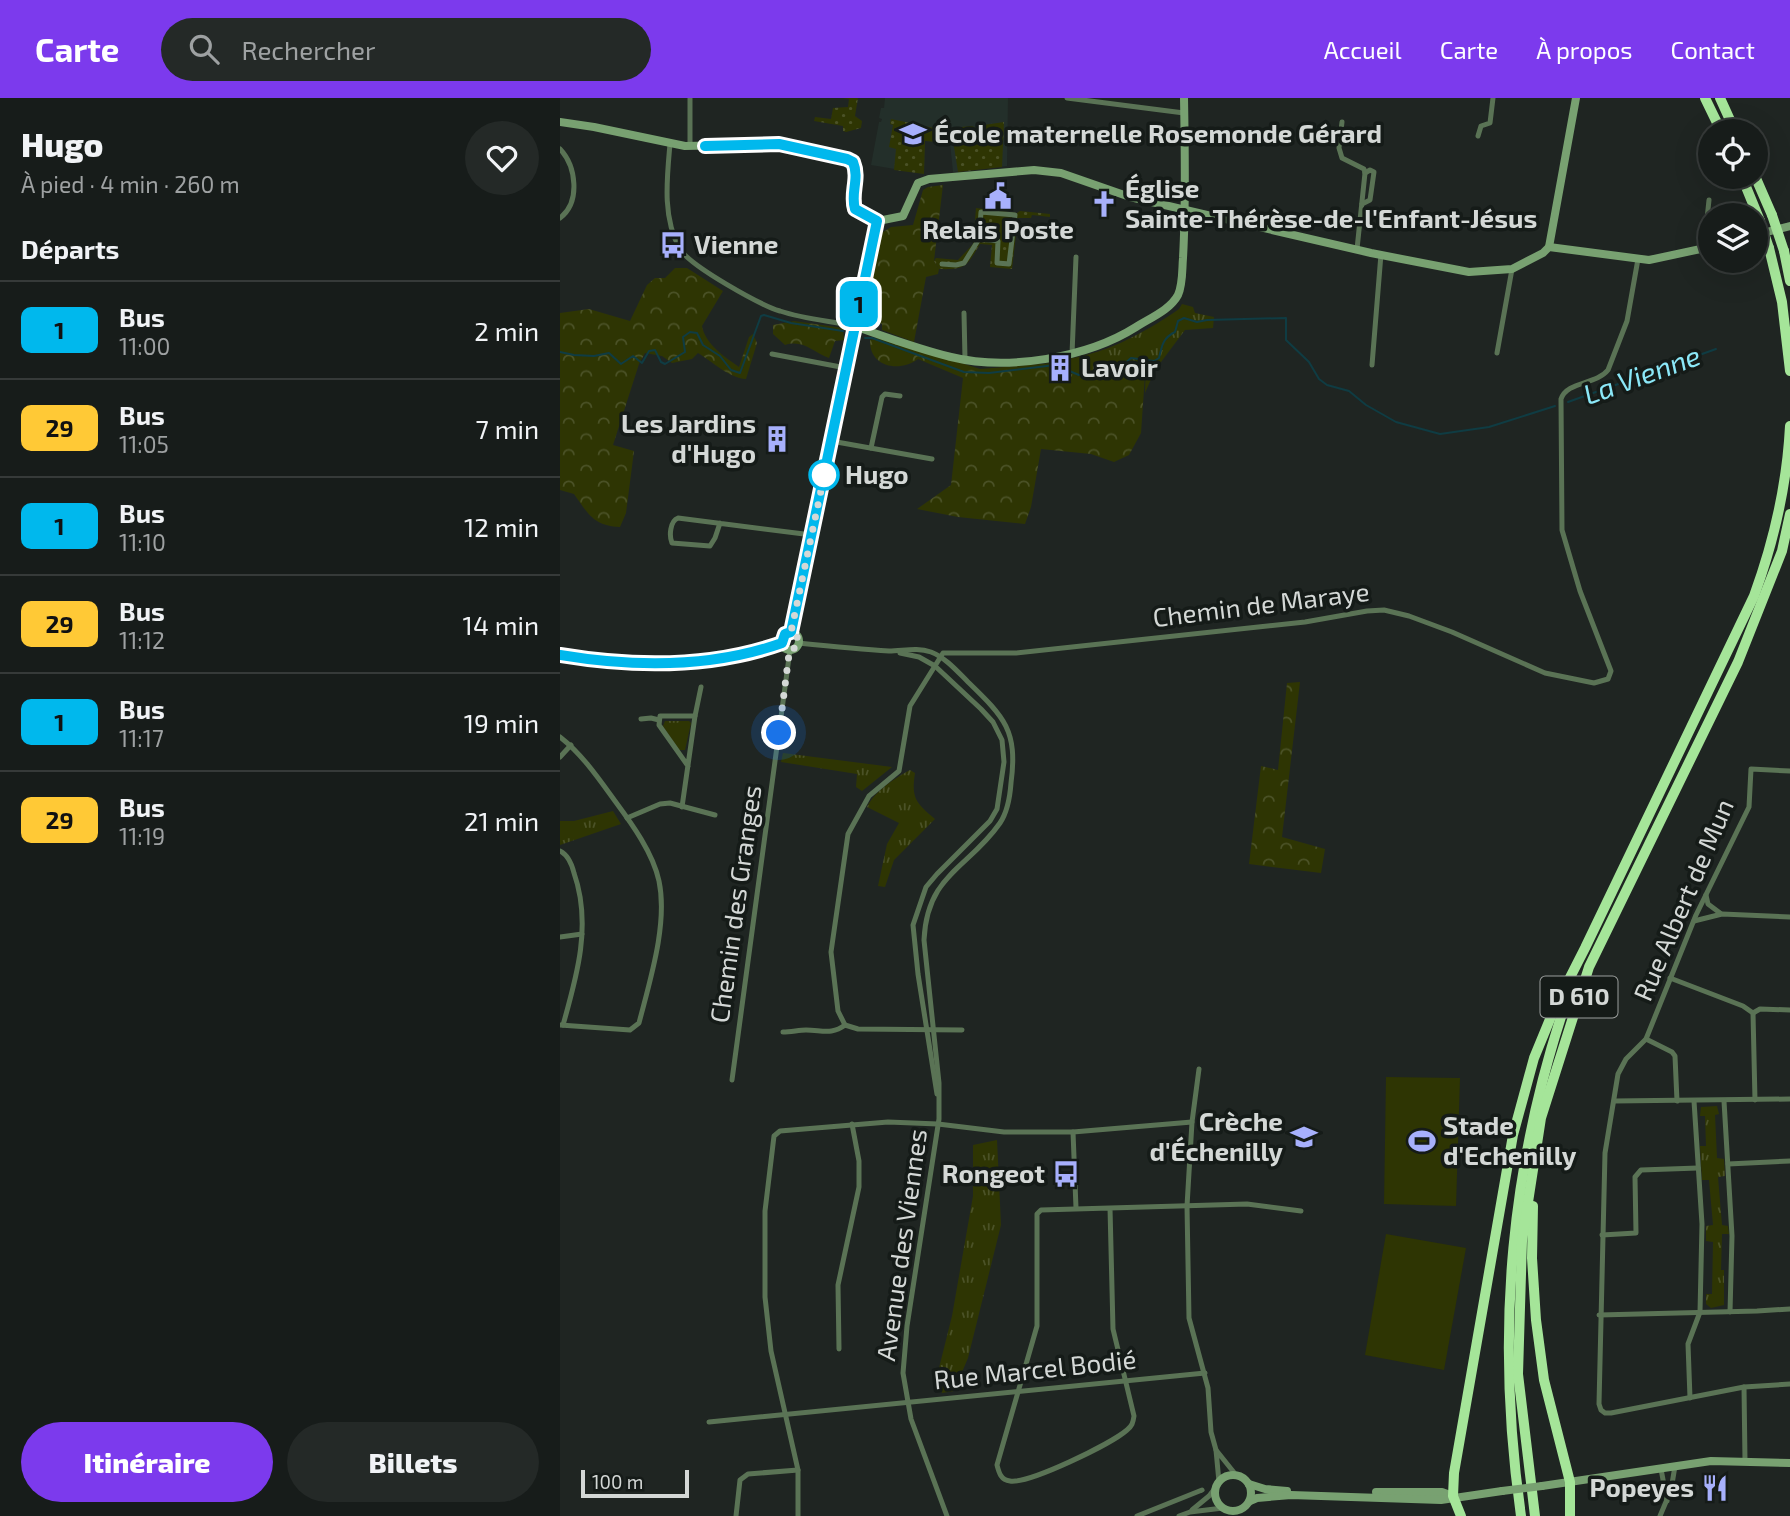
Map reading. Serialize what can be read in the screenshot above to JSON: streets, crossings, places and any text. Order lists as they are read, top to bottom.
{
  "streets": {
    "highway": ["D 610"],
    "street": [
      "Chemin de Maraye",
      "Rue Albert de Mun",
      "Chemin des Granges",
      "Avenue des Viennes",
      "Rue Marcel Bodié"
    ]
  },
  "crossings": [
    ["Chemin de Maraye", "Avenue des Viennes"],
    ["Chemin des Granges", "Avenue des Viennes"],
    ["Avenue des Viennes", "Rue Marcel Bodié"]
  ],
  "water": ["La Vienne"],
  "places": {
    "school or university": ["École maternelle Rosemonde Gérard", "Crèche d'Échenilly"],
    "public building": ["Relais Poste"],
    "church": ["Église Sainte-Thérèse-de-l'Enfant-Jésus"],
    "bus stop": ["Vienne", "Rongeot"],
    "building": ["Lavoir", "Les Jardins d'Hugo"],
    "other": ["Hugo"],
    "sports": ["Stade d'Echenilly"],
    "restaurant": ["Popeyes"]
  },
  "lines": ["bus line 1"],
  "scale_bar": "100 m",
  "page": {
    "header": "Carte",
    "search": "Rechercher",
    "nav": [
      "Accueil",
      "Carte",
      "À propos",
      "Contact"
    ],
    "heading": [
      ["Hugo", "À pied · 4 min · 260 m"],
      "Départs"
    ],
    "on_map": "1",
    "list": [
      {
        "mark": "1",
        "name": "Bus",
        "note": "11:00",
        "value": "2 min"
      },
      {
        "mark": "29",
        "name": "Bus",
        "note": "11:05",
        "value": "7 min"
      },
      {
        "mark": "1",
        "name": "Bus",
        "note": "11:10",
        "value": "12 min"
      },
      {
        "mark": "29",
        "name": "Bus",
        "note": "11:12",
        "value": "14 min"
      },
      {
        "mark": "1",
        "name": "Bus",
        "note": "11:17",
        "value": "19 min"
      },
      {
        "mark": "29",
        "name": "Bus",
        "note": "11:19",
        "value": "21 min"
      }
    ],
    "buttons": ["Itinéraire", "Billets"],
    "scale": "100 m"
  }
}
